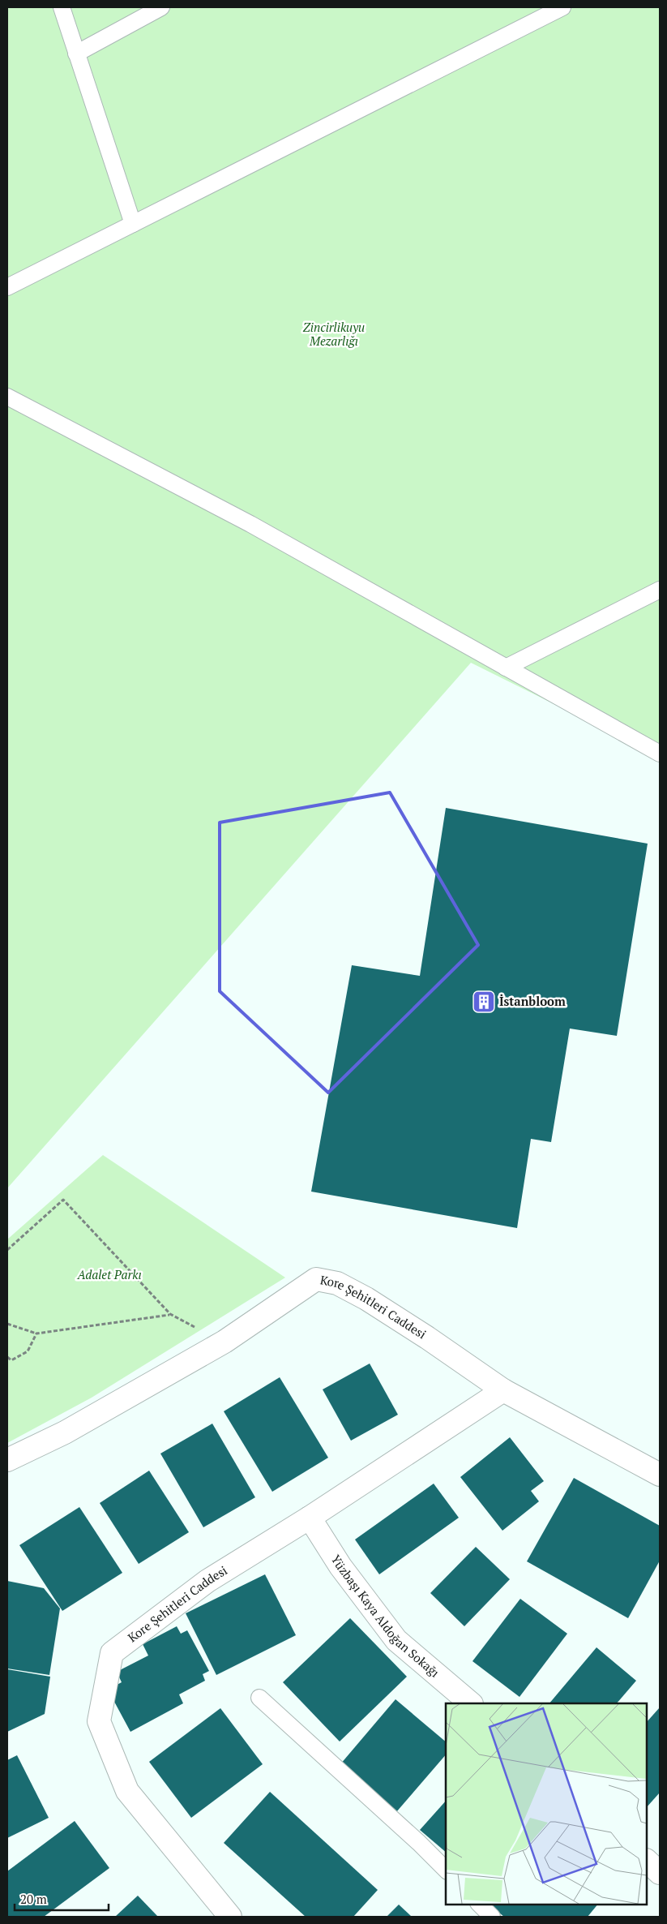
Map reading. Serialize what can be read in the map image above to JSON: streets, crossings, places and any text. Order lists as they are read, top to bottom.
{
  "streets": {
    "street": ["Kore Şehitleri Caddesi", "Yüzbaşı Kaya Aldoğan Sokağı"]
  },
  "crossings": [
    ["Kore Şehitleri Caddesi", "Yüzbaşı Kaya Aldoğan Sokağı"]
  ],
  "parks": ["Zincirlikuyu Mezarlığı", "Adalet Parkı"],
  "places": {
    "building": ["İstanbloom"]
  },
  "scale_bar": "20 m"
}
